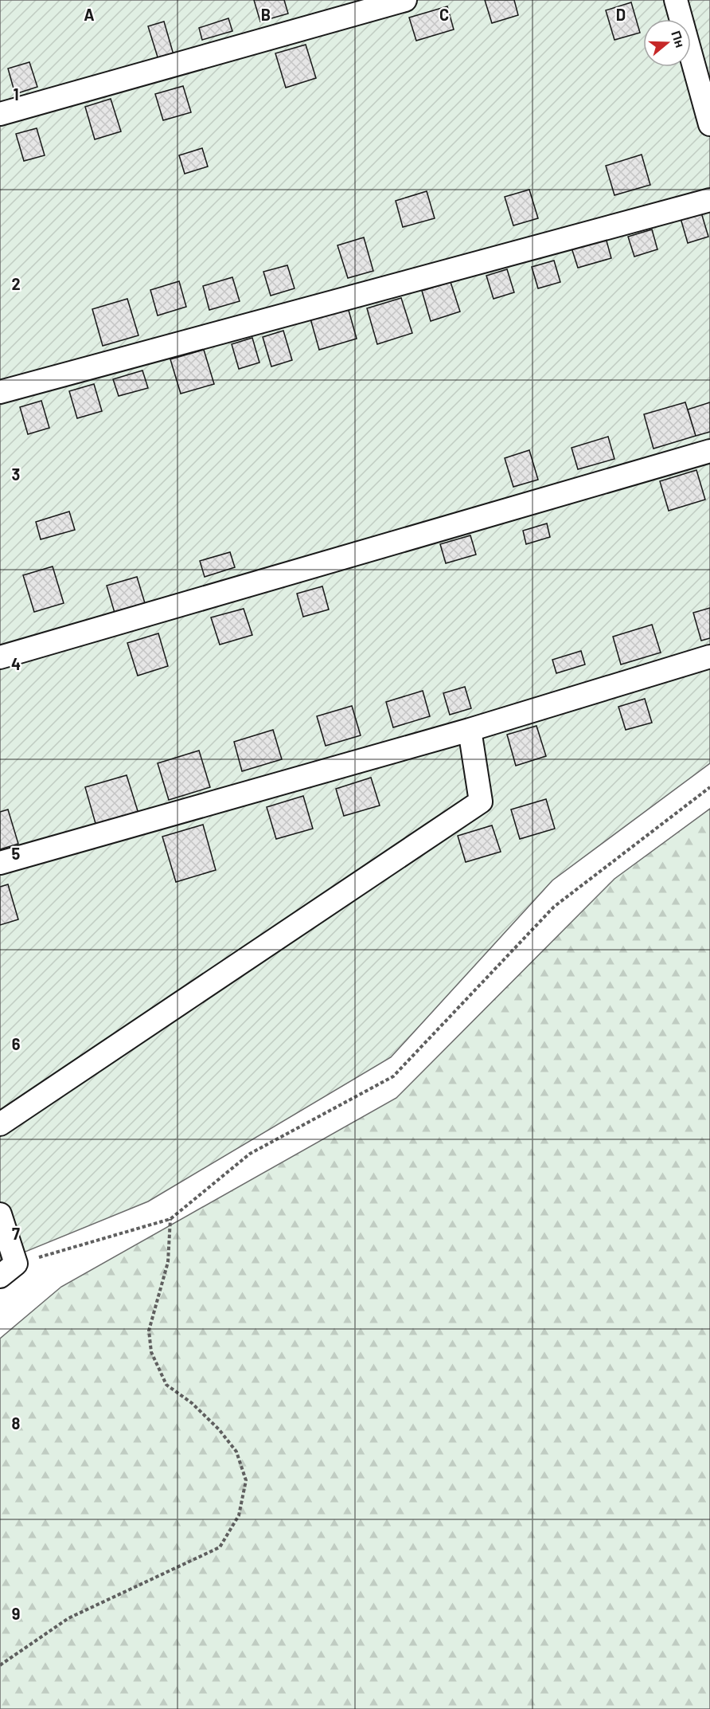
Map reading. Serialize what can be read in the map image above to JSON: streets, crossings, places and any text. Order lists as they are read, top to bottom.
{
  "north": "right",
  "grid": {
    "columns": [
      "A",
      "B",
      "C",
      "D"
    ],
    "rows": [
      "1",
      "2",
      "3",
      "4",
      "5",
      "6",
      "7",
      "8",
      "9"
    ]
  }
}
